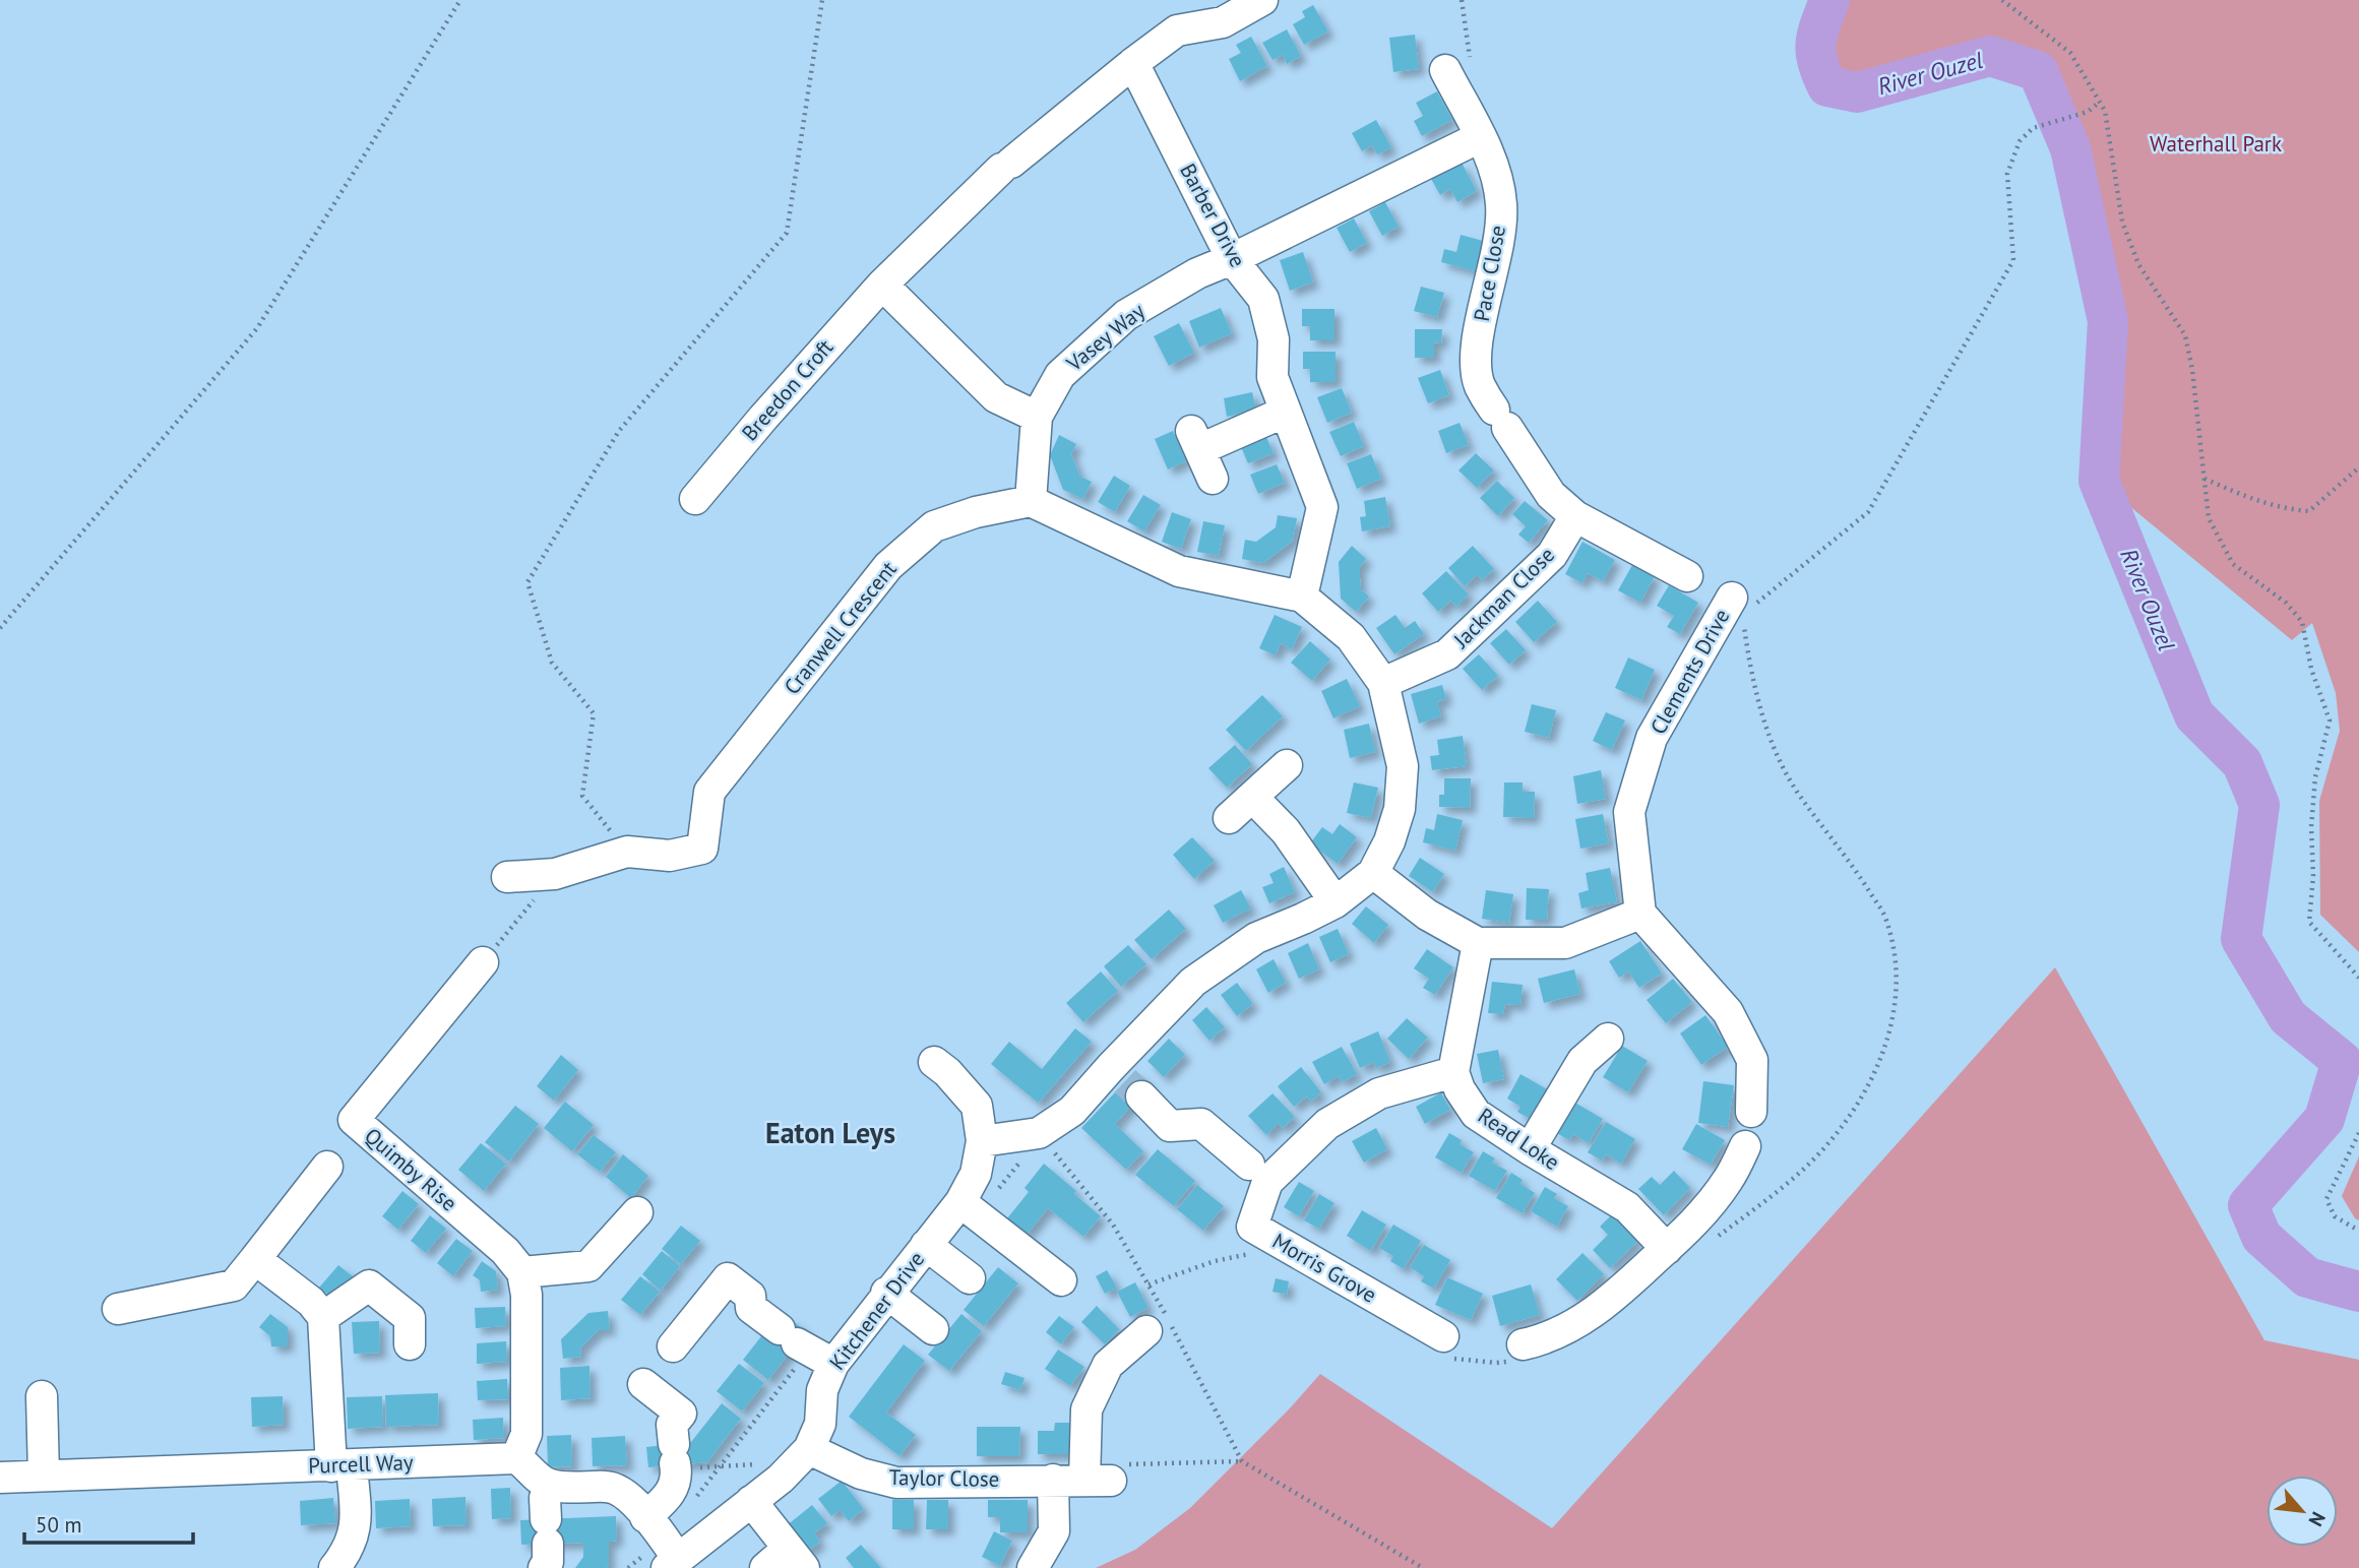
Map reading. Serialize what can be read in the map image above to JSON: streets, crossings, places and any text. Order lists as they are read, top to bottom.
{
  "streets": {
    "street": [
      "Barber Drive",
      "Pace Close",
      "Vasey Way",
      "Breedon Croft",
      "Jackman Close",
      "Cranwell Crescent",
      "Clements Drive",
      "Read Loke",
      "Quimby Rise",
      "Morris Grove",
      "Kitchener Drive",
      "Purcell Way",
      "Taylor Close"
    ]
  },
  "crossings": [
    ["Barber Drive", "Vasey Way"],
    ["Barber Drive", "Breedon Croft"],
    ["Pace Close", "Jackman Close"],
    ["Vasey Way", "Cranwell Crescent"],
    ["Read Loke", "Morris Grove"],
    ["Kitchener Drive", "Taylor Close"]
  ],
  "districts": ["Eaton Leys"],
  "water": ["River Ouzel"],
  "parks": ["Waterhall Park"],
  "scale_bar": "50 m",
  "north": "bottom right"
}
